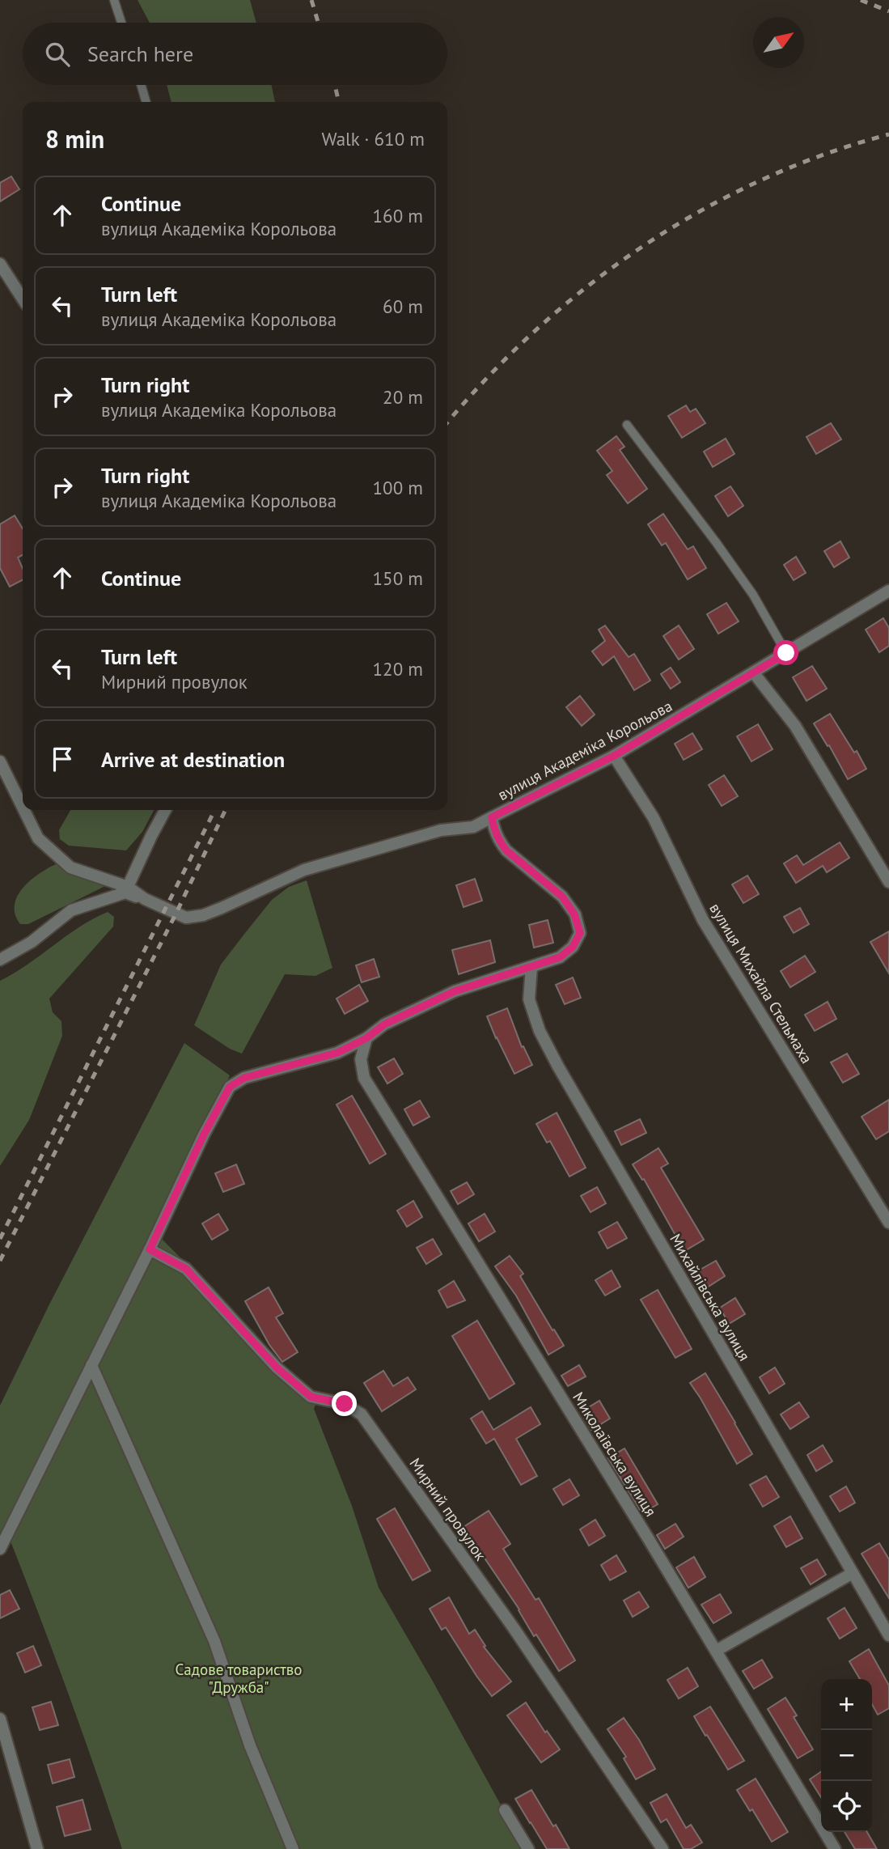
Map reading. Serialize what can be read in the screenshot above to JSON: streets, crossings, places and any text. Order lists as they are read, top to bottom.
{
  "streets": {
    "street": [
      "вулиця Академіка Корольова",
      "вулиця Михайла Стельмаха",
      "Михайлівська вулиця",
      "Миколаївська вулиця",
      "Мирний провулок"
    ]
  },
  "crossings": [
    ["вулиця Академіка Корольова", "вулиця Михайла Стельмаха"],
    ["вулиця Академіка Корольова", "Михайлівська вулиця"],
    ["вулиця Академіка Корольова", "Миколаївська вулиця"],
    ["вулиця Академіка Корольова", "Мирний провулок"]
  ],
  "parks": ["Садове товариство \"Дружба\""],
  "north": "top right",
  "page": {
    "search": "Search here",
    "heading": ["8 min", "Walk · 610 m"],
    "list": [
      ["Continue", "вулиця Академіка Корольова", "160 m"],
      ["Turn left", "вулиця Академіка Корольова", "60 m"],
      ["Turn right", "вулиця Академіка Корольова", "20 m"],
      ["Turn right", "вулиця Академіка Корольова", "100 m"],
      ["Continue", "150 m"],
      ["Turn left", "Мирний провулок", "120 m"],
      "Arrive at destination"
    ],
    "map_buttons": ["+", "−"]
  }
}
